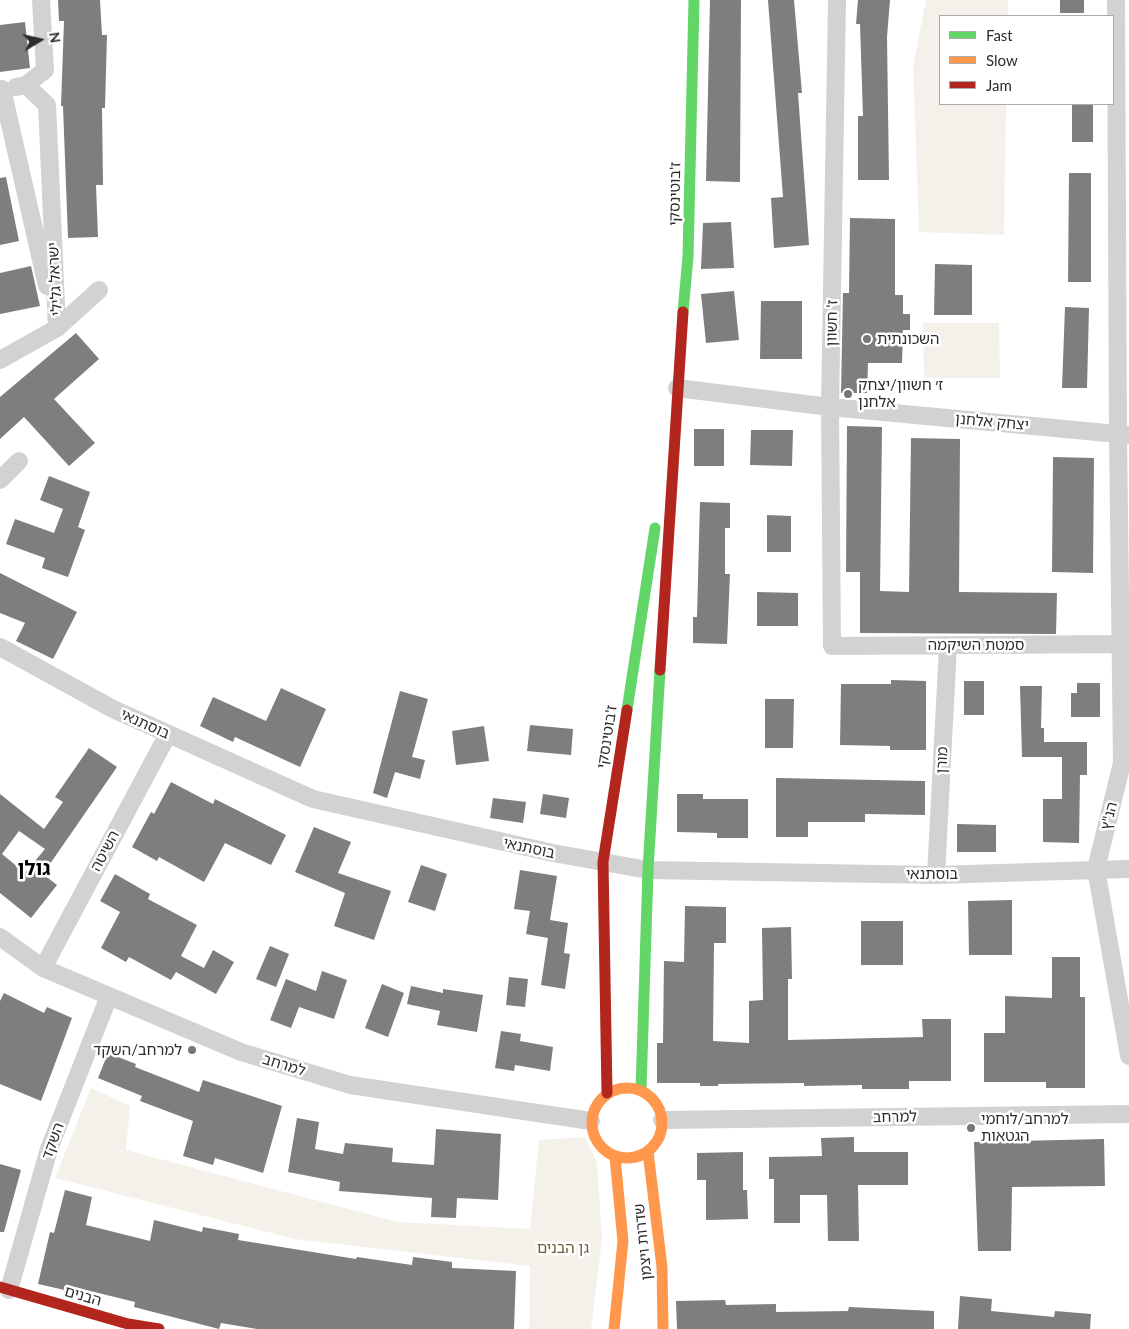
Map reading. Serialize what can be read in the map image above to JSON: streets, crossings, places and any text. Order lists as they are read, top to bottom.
{
  "streets": {
    "street": [
      "ז'בוטינסקי",
      "ישראל גלילי",
      "ז' חשוון",
      "יצחק אלחנן",
      "סמטת השיקמה",
      "בוסתנאי",
      "מורן",
      "הנ\"ץ",
      "השיטה",
      "למרחב",
      "השקד",
      "שדרות ויצמן",
      "הבנים"
    ]
  },
  "crossings": [
    ["ז'בוטינסקי", "יצחק אלחנן"],
    ["ז'בוטינסקי", "בוסתנאי"],
    ["ז'בוטינסקי", "למרחב"],
    ["ז'בוטינסקי", "שדרות ויצמן"],
    ["ז' חשוון", "יצחק אלחנן"],
    ["ז' חשוון", "סמטת השיקמה"],
    ["יצחק אלחנן", "הנ\"ץ"],
    ["סמטת השיקמה", "מורן"],
    ["סמטת השיקמה", "הנ\"ץ"],
    ["בוסתנאי", "מורן"],
    ["בוסתנאי", "הנ\"ץ"],
    ["בוסתנאי", "השיטה"],
    ["השיטה", "למרחב"],
    ["למרחב", "השקד"],
    ["למרחב", "שדרות ויצמן"],
    ["השקד", "הבנים"]
  ],
  "districts": ["גולן"],
  "parks": ["גן הבנים"],
  "places": [
    "השכונתית",
    "ז׳ חשוון/יצחק אלחנן",
    "למרחב/השקד",
    "למרחב/לוחמי הגטאות"
  ],
  "legend": ["Fast", "Slow", "Jam"],
  "north": "right"
}
